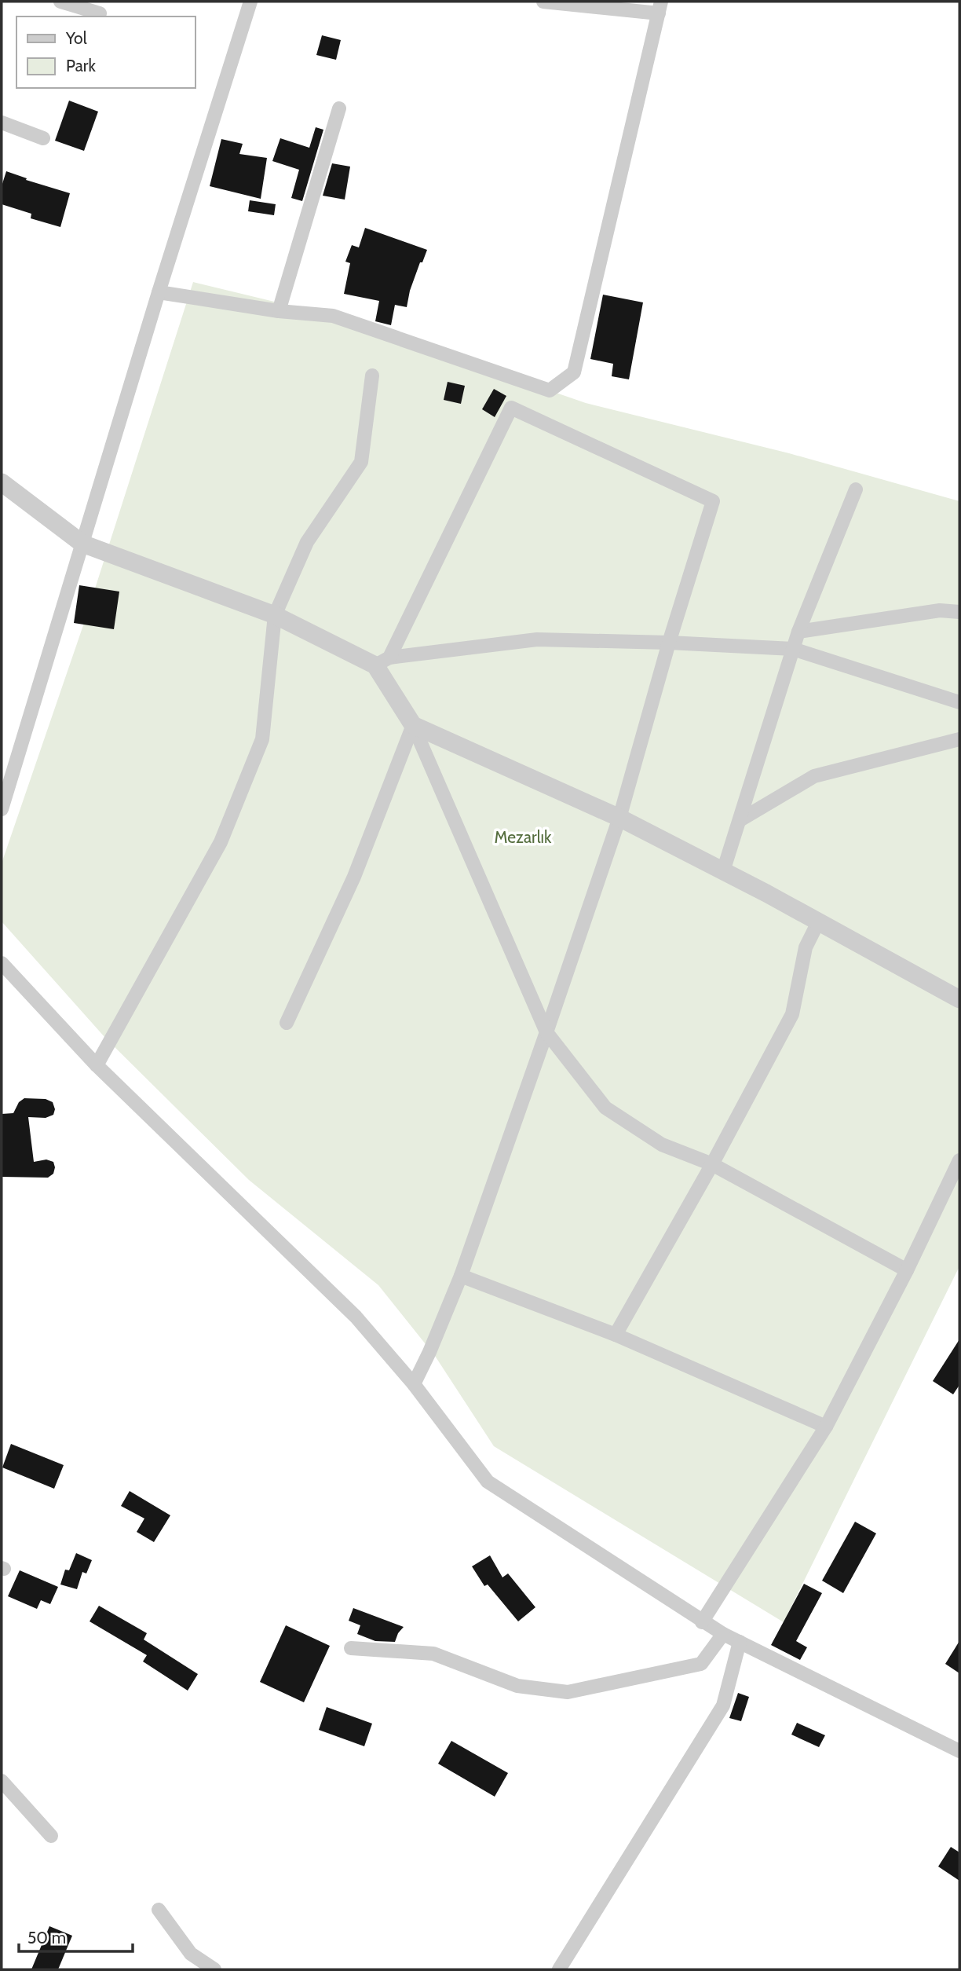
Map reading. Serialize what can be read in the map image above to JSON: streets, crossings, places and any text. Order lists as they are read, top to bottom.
{
  "parks": ["Mezarlık"],
  "legend": ["Yol", "Park"],
  "scale_bar": "50 m"
}
